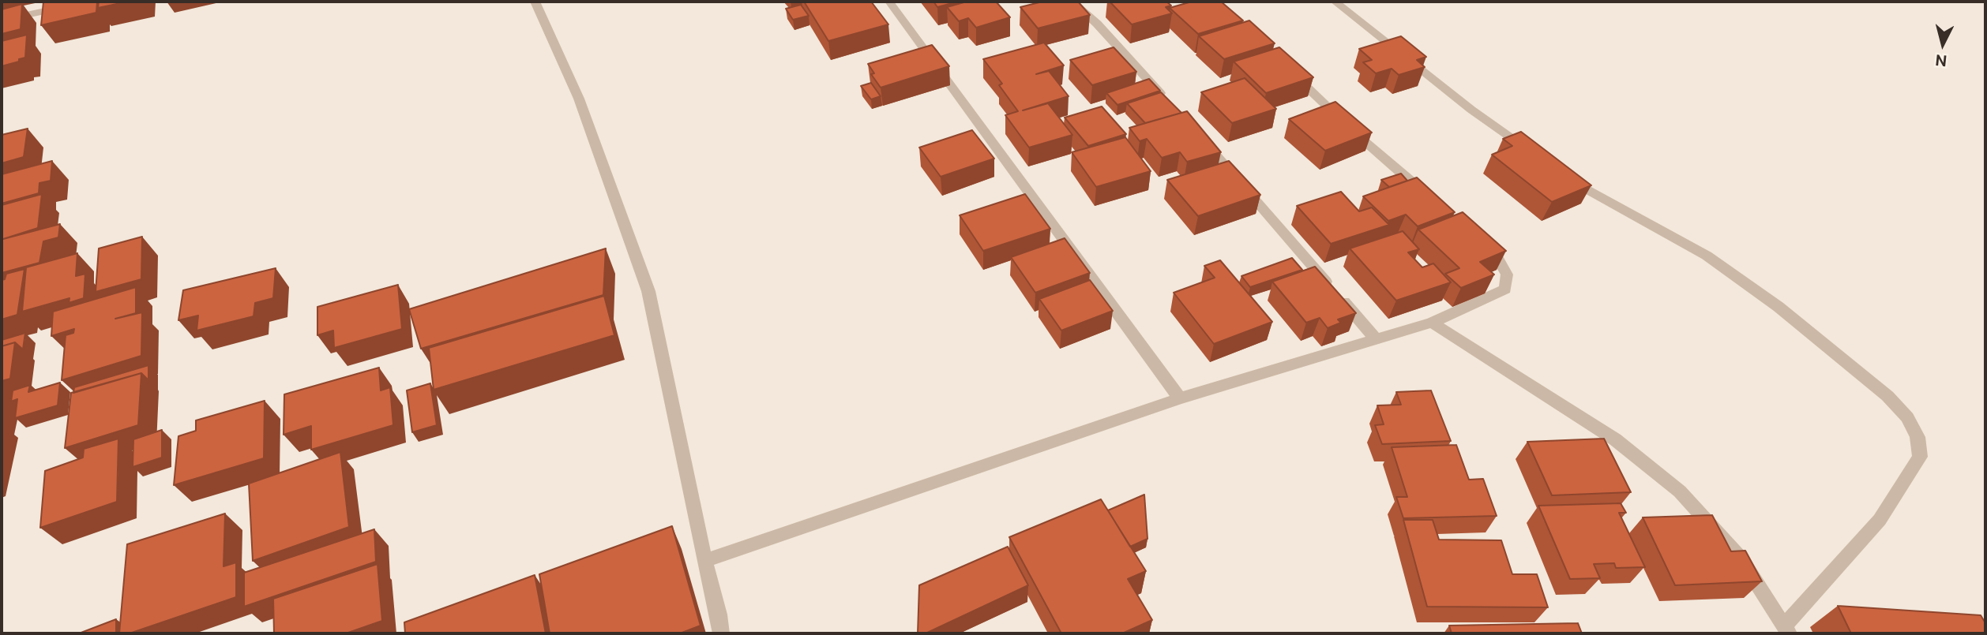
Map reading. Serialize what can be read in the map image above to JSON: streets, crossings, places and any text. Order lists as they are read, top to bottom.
{
  "north": "bottom"
}
